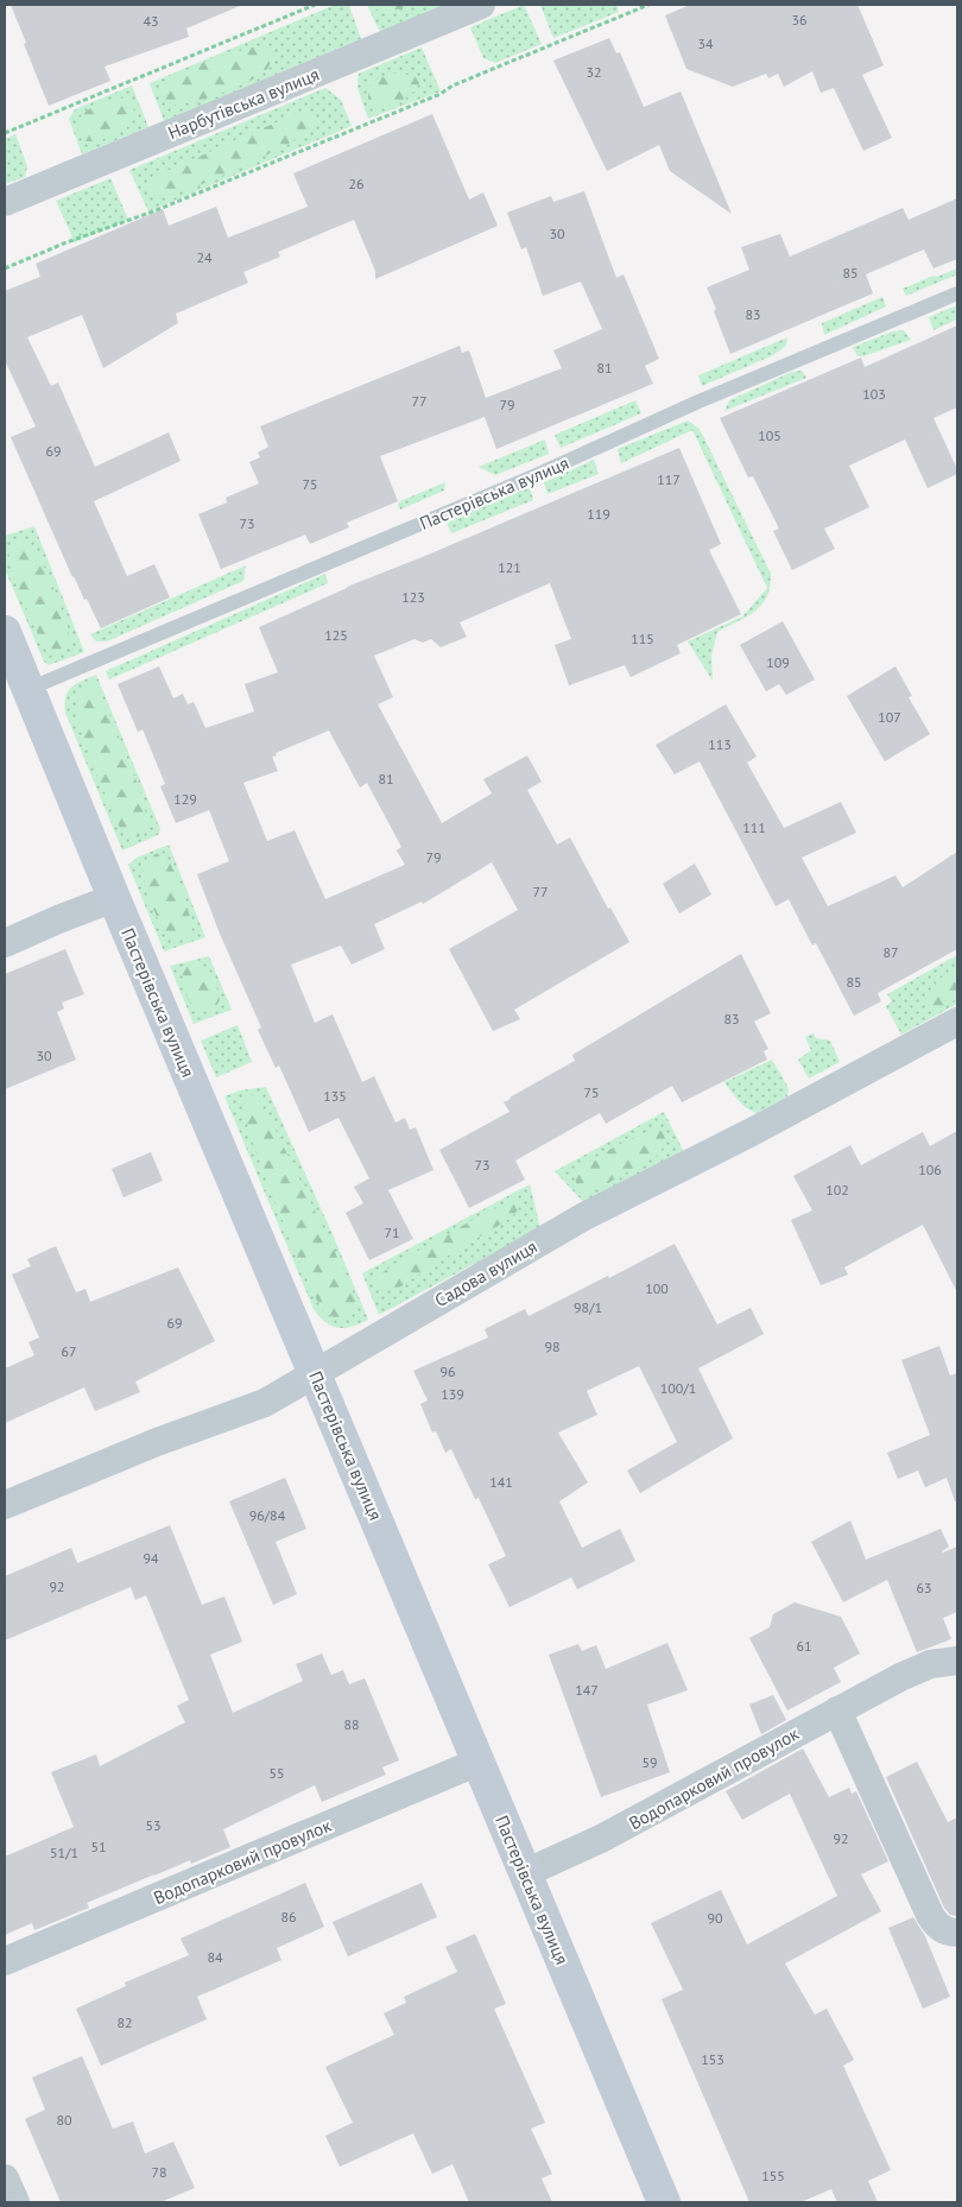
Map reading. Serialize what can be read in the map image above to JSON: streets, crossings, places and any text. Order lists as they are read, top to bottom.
{
  "streets": {
    "main road": ["Пастерівська вулиця"],
    "street": ["Нарбутівська вулиця", "Садова вулиця", "Водопарковий провулок"]
  },
  "crossings": [
    ["Пастерівська вулиця", "Садова вулиця"],
    ["Пастерівська вулиця", "Водопарковий провулок"]
  ],
  "house_numbers": [
    "36",
    "43",
    "34",
    "32",
    "26",
    "30",
    "24",
    "85",
    "83",
    "81",
    "103",
    "77",
    "79",
    "105",
    "69",
    "117",
    "75",
    "119",
    "73",
    "121",
    "123",
    "125",
    "115",
    "109",
    "107",
    "113",
    "81",
    "129",
    "111",
    "79",
    "77",
    "87",
    "85",
    "83",
    "30",
    "75",
    "135",
    "73",
    "106",
    "102",
    "71",
    "100",
    "98/1",
    "69",
    "98",
    "67",
    "96",
    "100/1",
    "139",
    "141",
    "96/84",
    "94",
    "92",
    "63",
    "61",
    "147",
    "88",
    "59",
    "55",
    "53",
    "92",
    "51",
    "51/1",
    "86",
    "90",
    "84",
    "82",
    "153",
    "80",
    "78",
    "155"
  ]
}
